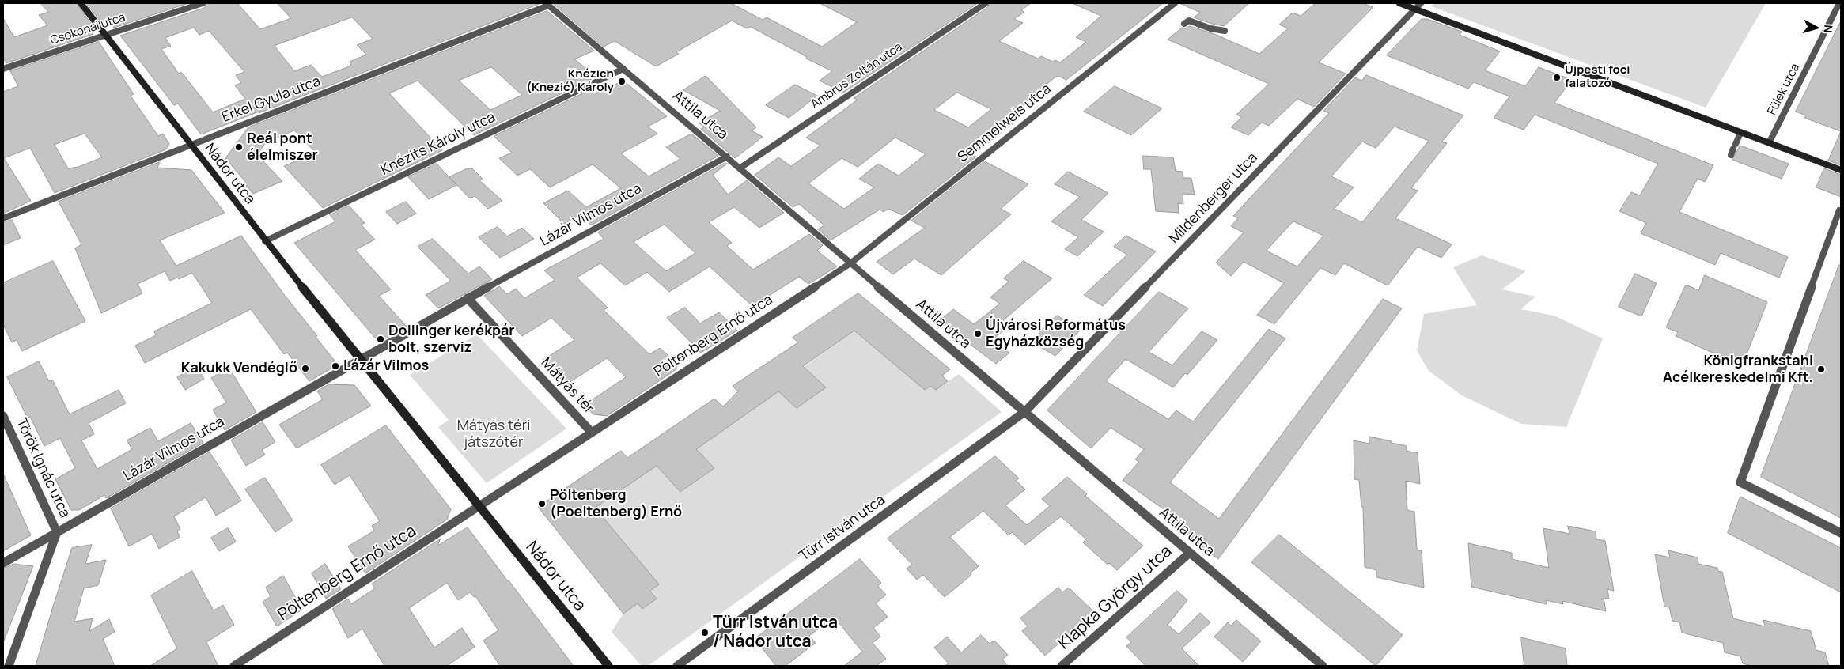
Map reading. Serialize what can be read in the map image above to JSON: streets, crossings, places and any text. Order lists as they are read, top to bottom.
{
  "streets": {
    "street": [
      "Csokonai utca",
      "Ambrus Zoltán utca",
      "Fülek utca",
      "Erkel Gyula utca",
      "Attila utca",
      "Semmelweis utca",
      "Knézits Károly utca",
      "Nádor utca",
      "Mildenberger utca",
      "Lázár Vilmos utca",
      "Pöltenberg Ernő utca",
      "Mátyás tér",
      "Török Ignác utca",
      "Türr István utca",
      "Klapka György utca"
    ]
  },
  "crossings": [
    ["Csokonai utca", "Nádor utca"],
    ["Ambrus Zoltán utca", "Attila utca"],
    ["Erkel Gyula utca", "Attila utca"],
    ["Erkel Gyula utca", "Nádor utca"],
    ["Attila utca", "Semmelweis utca"],
    ["Attila utca", "Knézits Károly utca"],
    ["Attila utca", "Mildenberger utca"],
    ["Attila utca", "Lázár Vilmos utca"],
    ["Attila utca", "Pöltenberg Ernő utca"],
    ["Attila utca", "Türr István utca"],
    ["Attila utca", "Klapka György utca"],
    ["Semmelweis utca", "Pöltenberg Ernő utca"],
    ["Knézits Károly utca", "Nádor utca"],
    ["Nádor utca", "Lázár Vilmos utca"],
    ["Nádor utca", "Pöltenberg Ernő utca"],
    ["Nádor utca", "Mátyás tér"],
    ["Mildenberger utca", "Türr István utca"],
    ["Lázár Vilmos utca", "Mátyás tér"],
    ["Lázár Vilmos utca", "Török Ignác utca"],
    ["Pöltenberg Ernő utca", "Mátyás tér"]
  ],
  "parks": ["Mátyás téri játszótér"],
  "places": [
    "Újpesti foci falatozó",
    "Knézich (Knezić) Károly",
    "Reál pont élelmiszer",
    "Újvárosi Református Egyházközség",
    "Dollinger kerékpár bolt, szerviz",
    "Lázár Vilmos",
    "Kakukk Vendéglő",
    "Königfrankstahl Acélkereskedelmi Kft.",
    "Pöltenberg (Poeltenberg) Ernő",
    "Türr István utca / Nádor utca"
  ],
  "north": "right"
}
